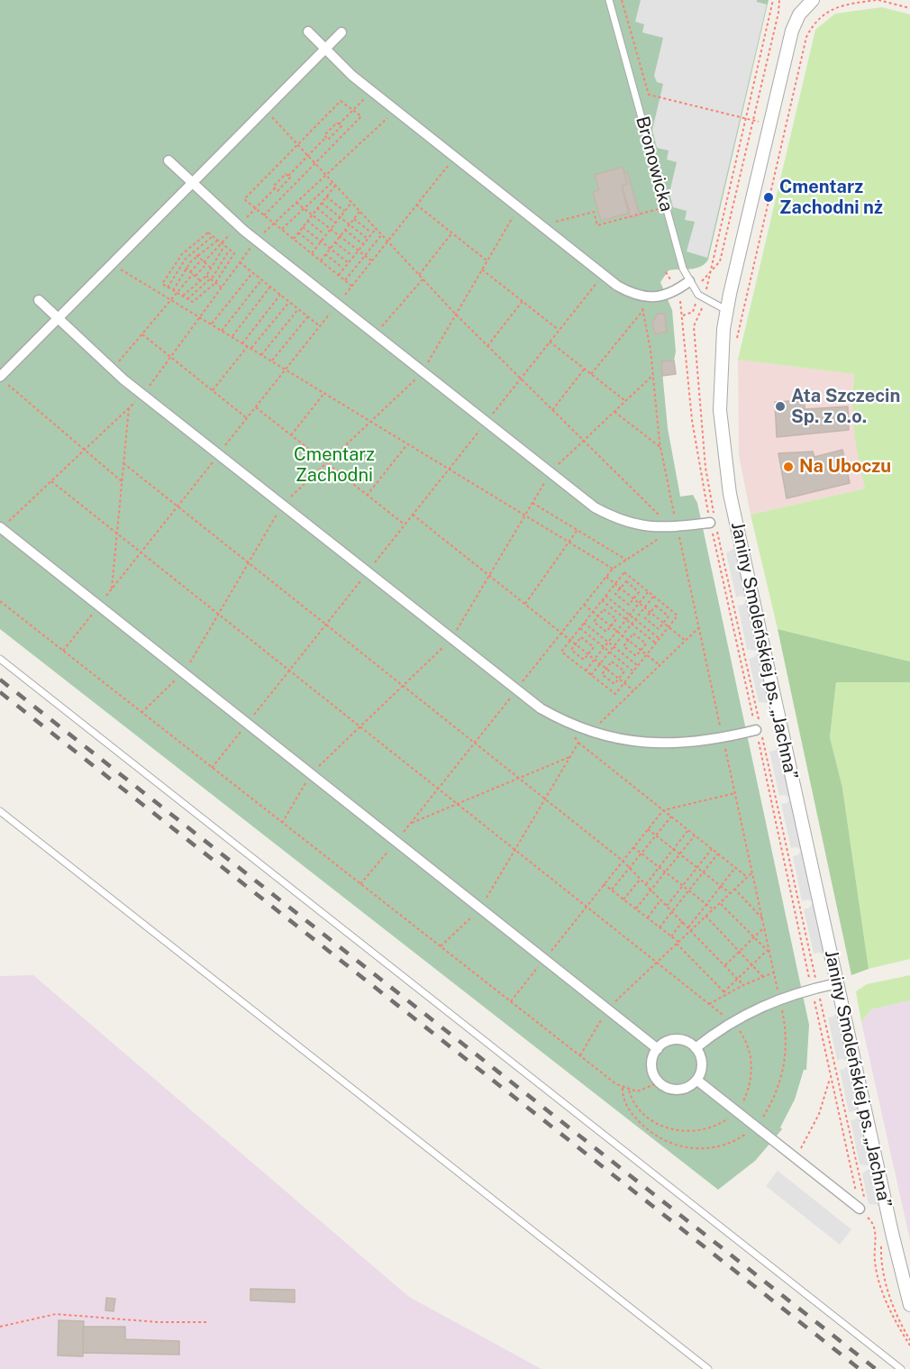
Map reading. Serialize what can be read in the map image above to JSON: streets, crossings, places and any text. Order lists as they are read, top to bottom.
{
  "streets": {
    "street": ["Janiny Smoleńskiej ps. „Jachna”"],
    "lane": ["Bronowicka"]
  },
  "crossings": [
    ["Bronowicka", "Janiny Smoleńskiej ps. „Jachna”"]
  ],
  "parks": ["Cmentarz Zachodni"],
  "places": ["Cmentarz Zachodni nż", "Ata Szczecin Sp. z o.o.", "Na Uboczu"]
}
